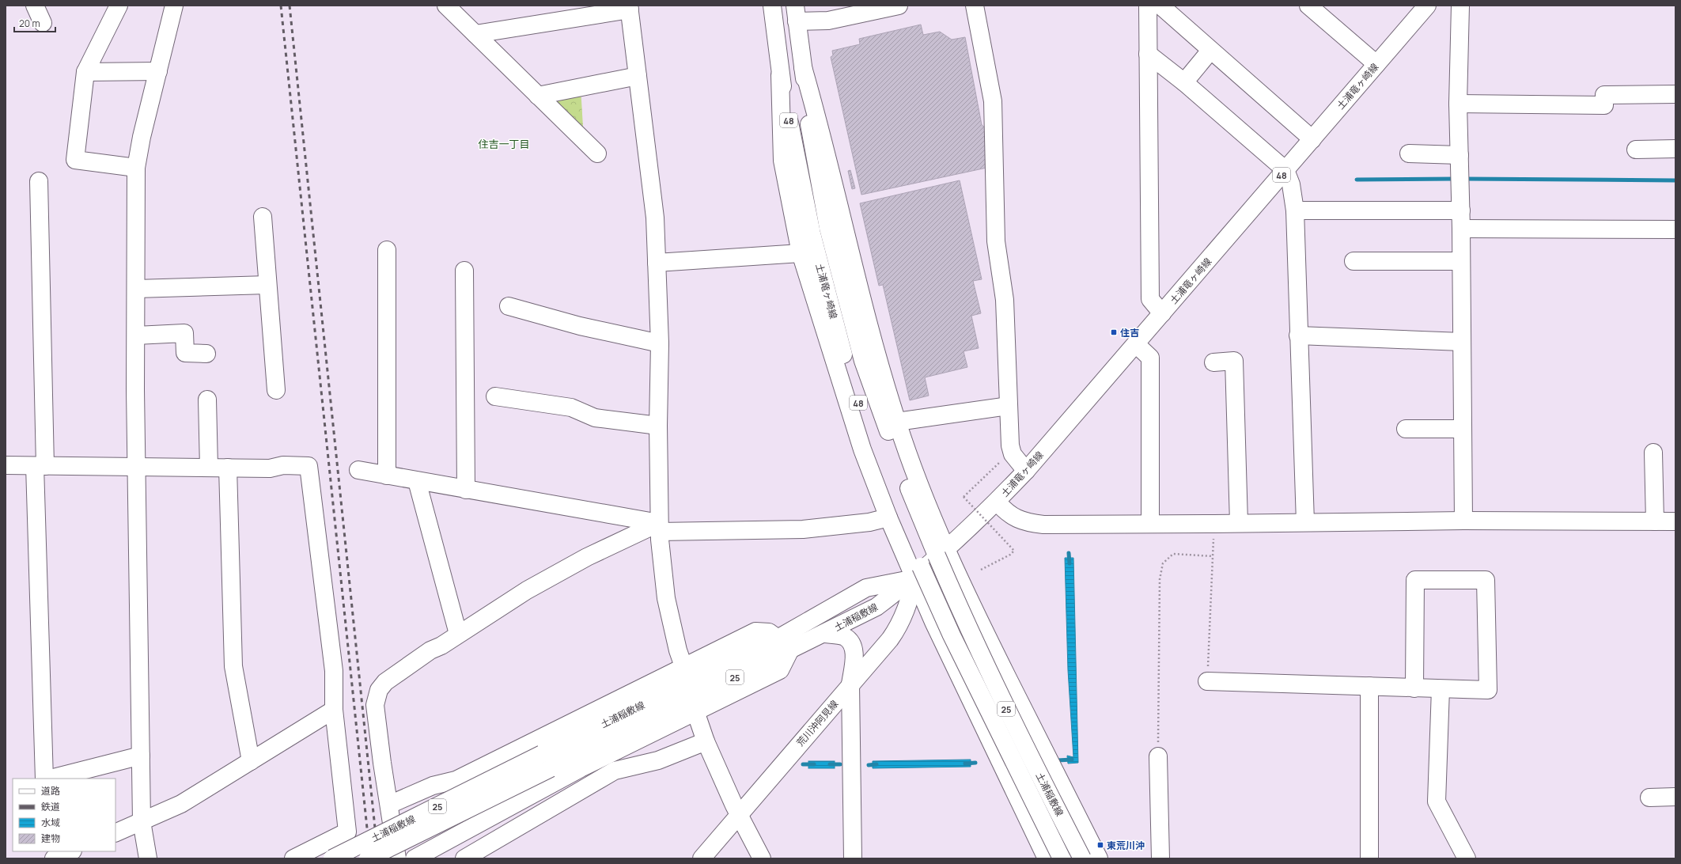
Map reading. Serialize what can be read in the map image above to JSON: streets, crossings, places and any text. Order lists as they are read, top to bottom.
{
  "streets": {
    "street": [
      "土浦竜ヶ崎線",
      "48",
      "土浦稲敷線",
      "25",
      "荒川沖阿見線"
    ]
  },
  "crossings": [
    ["土浦竜ヶ崎線", "土浦稲敷線"],
    ["土浦竜ヶ崎線", "荒川沖阿見線"],
    ["土浦稲敷線", "荒川沖阿見線"]
  ],
  "districts": ["住吉一丁目"],
  "places": {
    "transit": ["住吉", "東荒川沖"]
  },
  "legend": [
    "道路",
    "鉄道",
    "水域",
    "建物"
  ],
  "scale_bar": "20 m"
}
